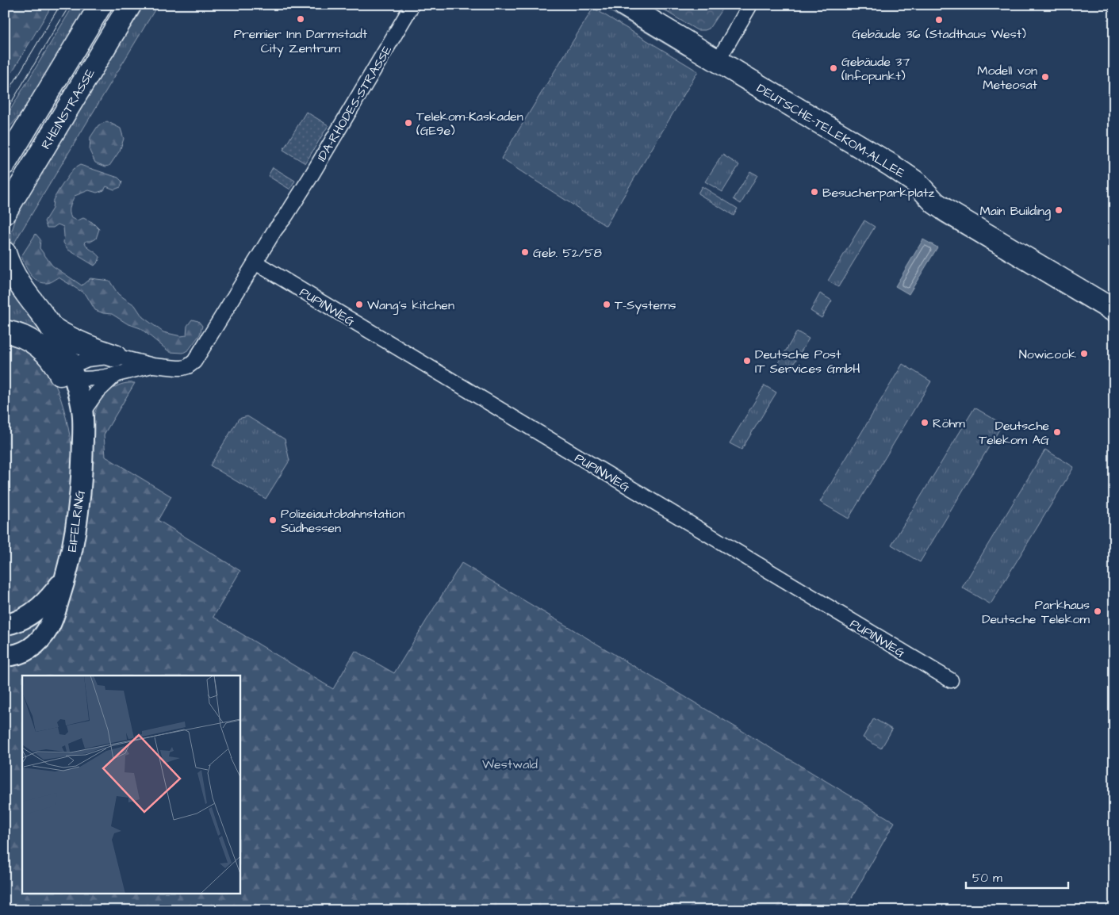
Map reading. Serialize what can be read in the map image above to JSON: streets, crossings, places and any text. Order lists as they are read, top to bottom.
{
  "streets": {
    "main road": ["RHEINSTRASSE", "DEUTSCHE-TELEKOM-ALLEE", "EIFELRING"],
    "street": ["IDA-RHODES-STRASSE", "PUPINWEG"]
  },
  "crossings": [
    ["IDA-RHODES-STRASSE", "PUPINWEG"]
  ],
  "parks": ["Westwald"],
  "places": [
    "Premier Inn Darmstadt City Zentrum",
    "Gebäude 36 (Stadthaus West)",
    "Gebäude 37 (Infopunkt)",
    "Modell von Meteosat",
    "Telekom-Kaskaden (GE9e)",
    "Besucherparkplatz",
    "Main Building",
    "Geb. 52/58",
    "Wang's kitchen",
    "T-Systems",
    "Nowicook",
    "Deutsche Post IT Services GmbH",
    "Röhm",
    "Deutsche Telekom AG",
    "Polizeiautobahnstation Südhessen",
    "Parkhaus Deutsche Telekom"
  ],
  "scale_bar": "50 m"
}
